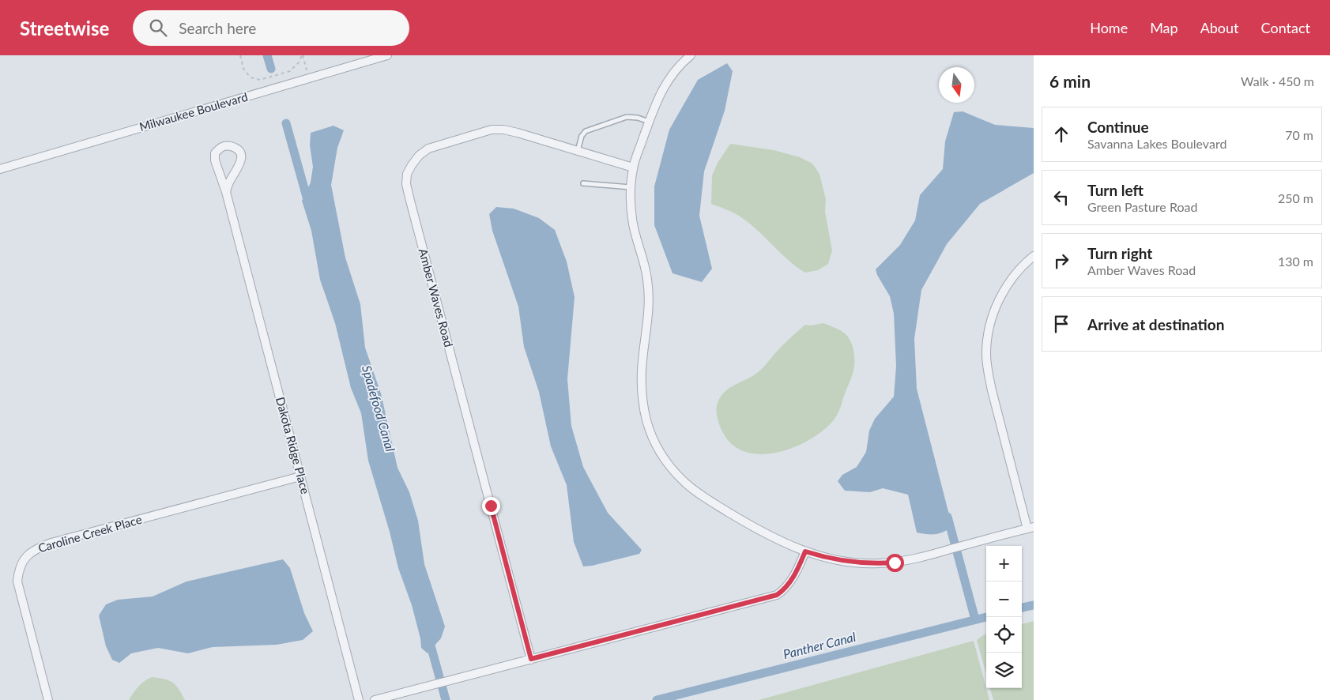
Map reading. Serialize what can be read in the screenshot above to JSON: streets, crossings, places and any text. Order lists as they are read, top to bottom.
{
  "streets": {
    "street": [
      "Milwaukee Boulevard",
      "Amber Waves Road",
      "Dakota Ridge Place",
      "Caroline Creek Place"
    ]
  },
  "crossings": [
    ["Dakota Ridge Place", "Caroline Creek Place"]
  ],
  "water": ["Spadefood Canal", "Panther Canal"],
  "north": "bottom",
  "page": {
    "header": "Streetwise",
    "search": "Search here",
    "nav": [
      "Home",
      "Map",
      "About",
      "Contact"
    ],
    "heading": ["6 min", "Walk · 450 m"],
    "list": [
      ["Continue", "Savanna Lakes Boulevard", "70 m"],
      ["Turn left", "Green Pasture Road", "250 m"],
      ["Turn right", "Amber Waves Road", "130 m"],
      "Arrive at destination"
    ],
    "map_buttons": ["+", "−"]
  }
}
